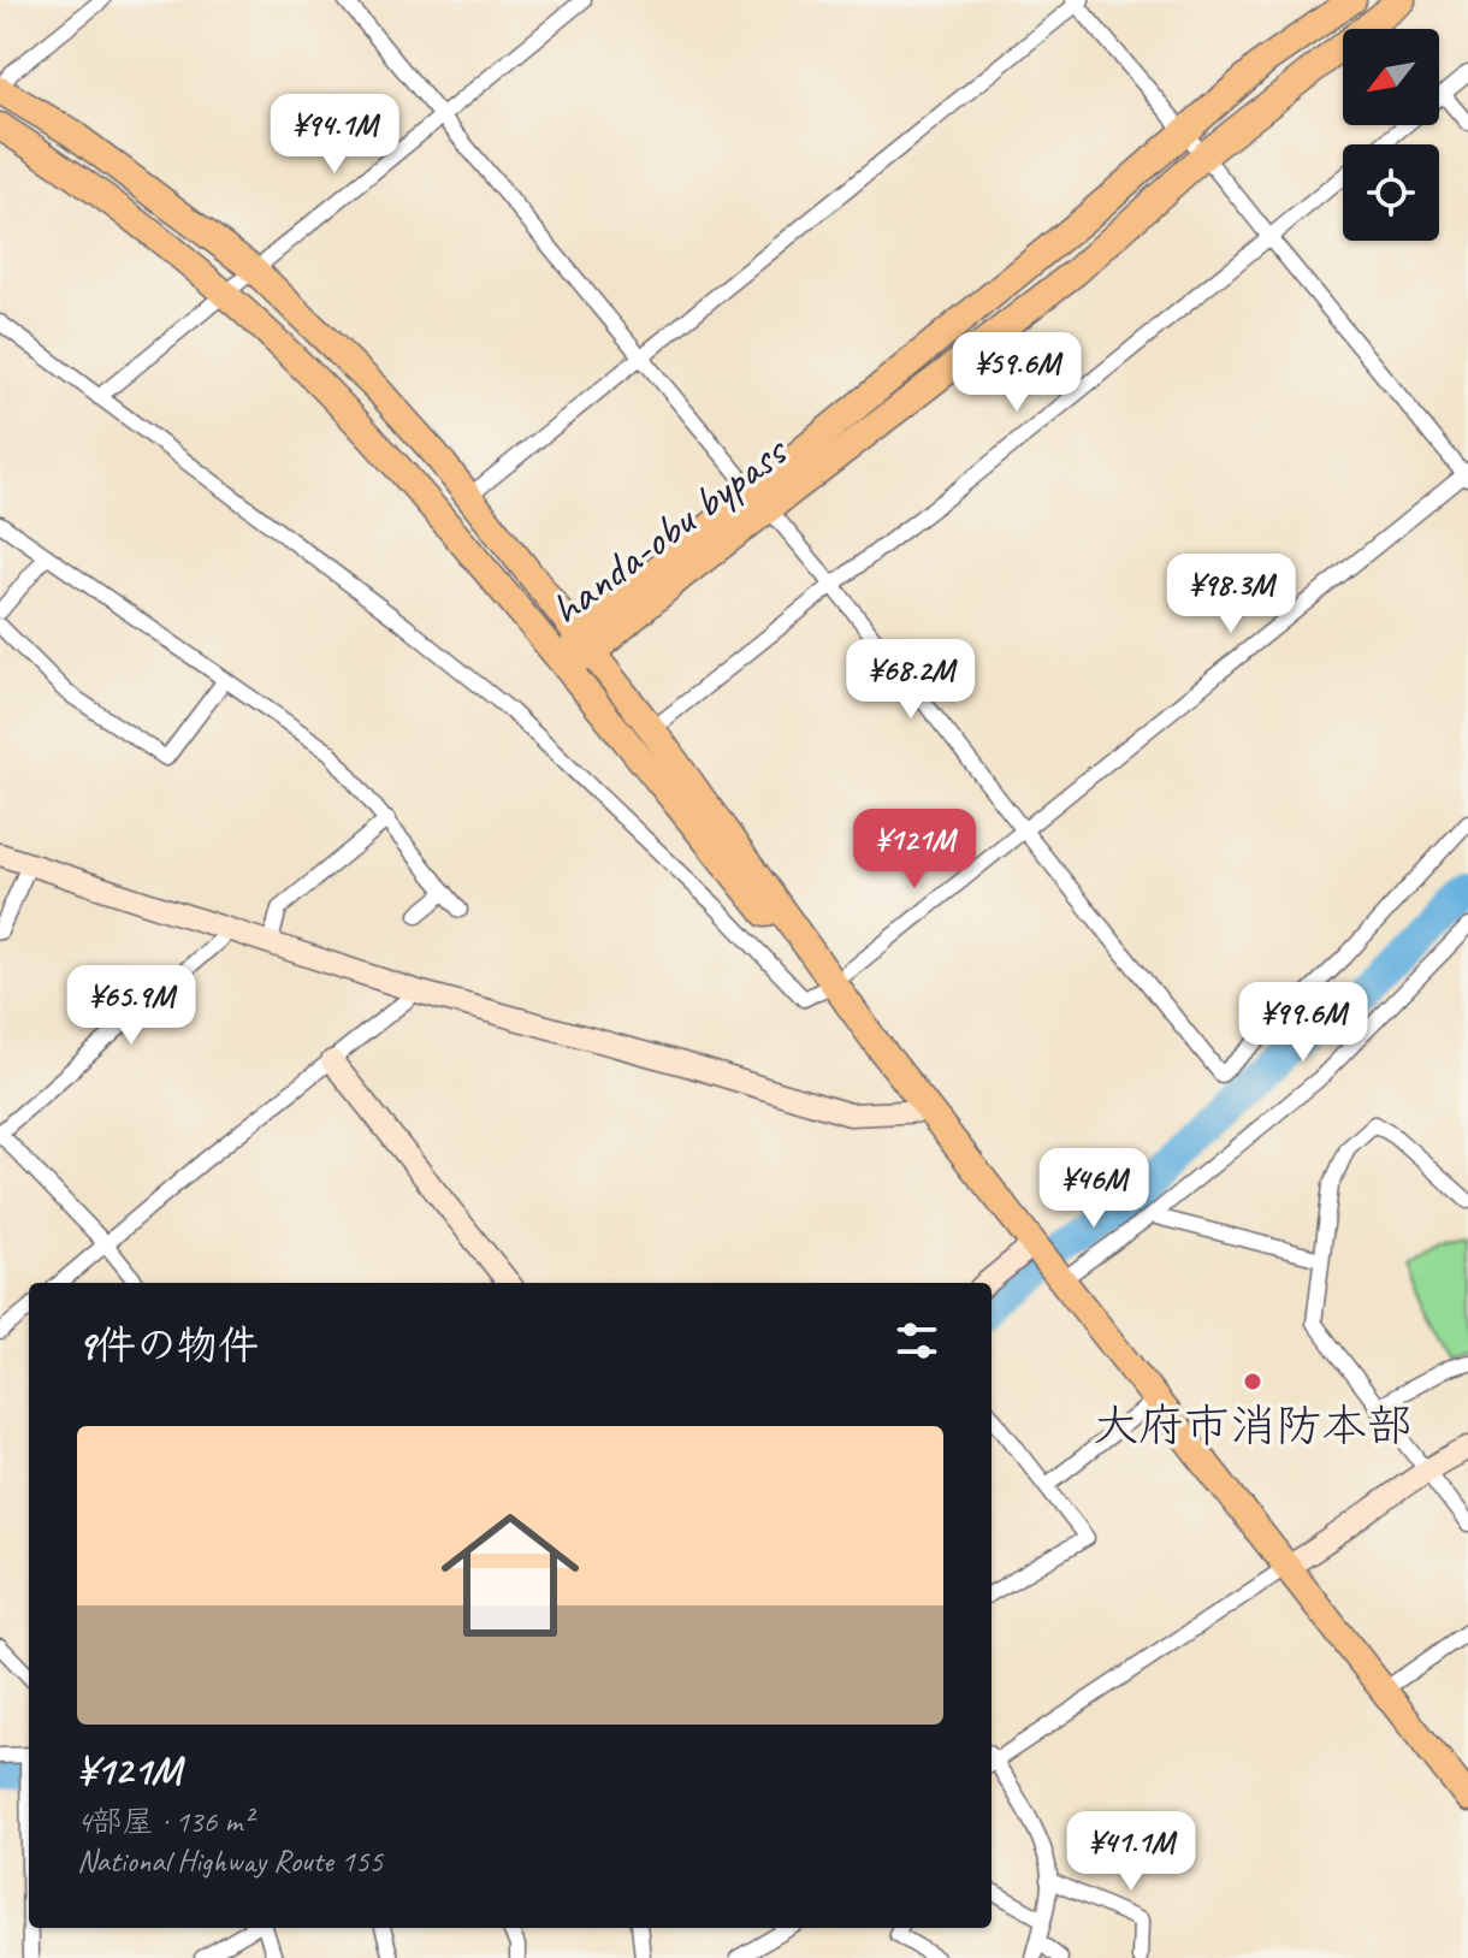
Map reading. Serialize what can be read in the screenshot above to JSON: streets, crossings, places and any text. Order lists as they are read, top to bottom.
{
  "streets": {
    "highway": ["handa-obu bypass"]
  },
  "places": ["大府市消防本部"],
  "north": "bottom left",
  "page": {
    "price": [
      "¥94.1M",
      "¥59.6M",
      "¥98.3M",
      "¥68.2M",
      "¥121M",
      "¥65.9M",
      "¥99.6M",
      "¥46M",
      "¥41.1M"
    ],
    "heading": "9件の物件",
    "list": [
      {
        "name": "¥121M",
        "note": "4部屋 · 136 m² · National Highway Route 155"
      }
    ]
  }
}
